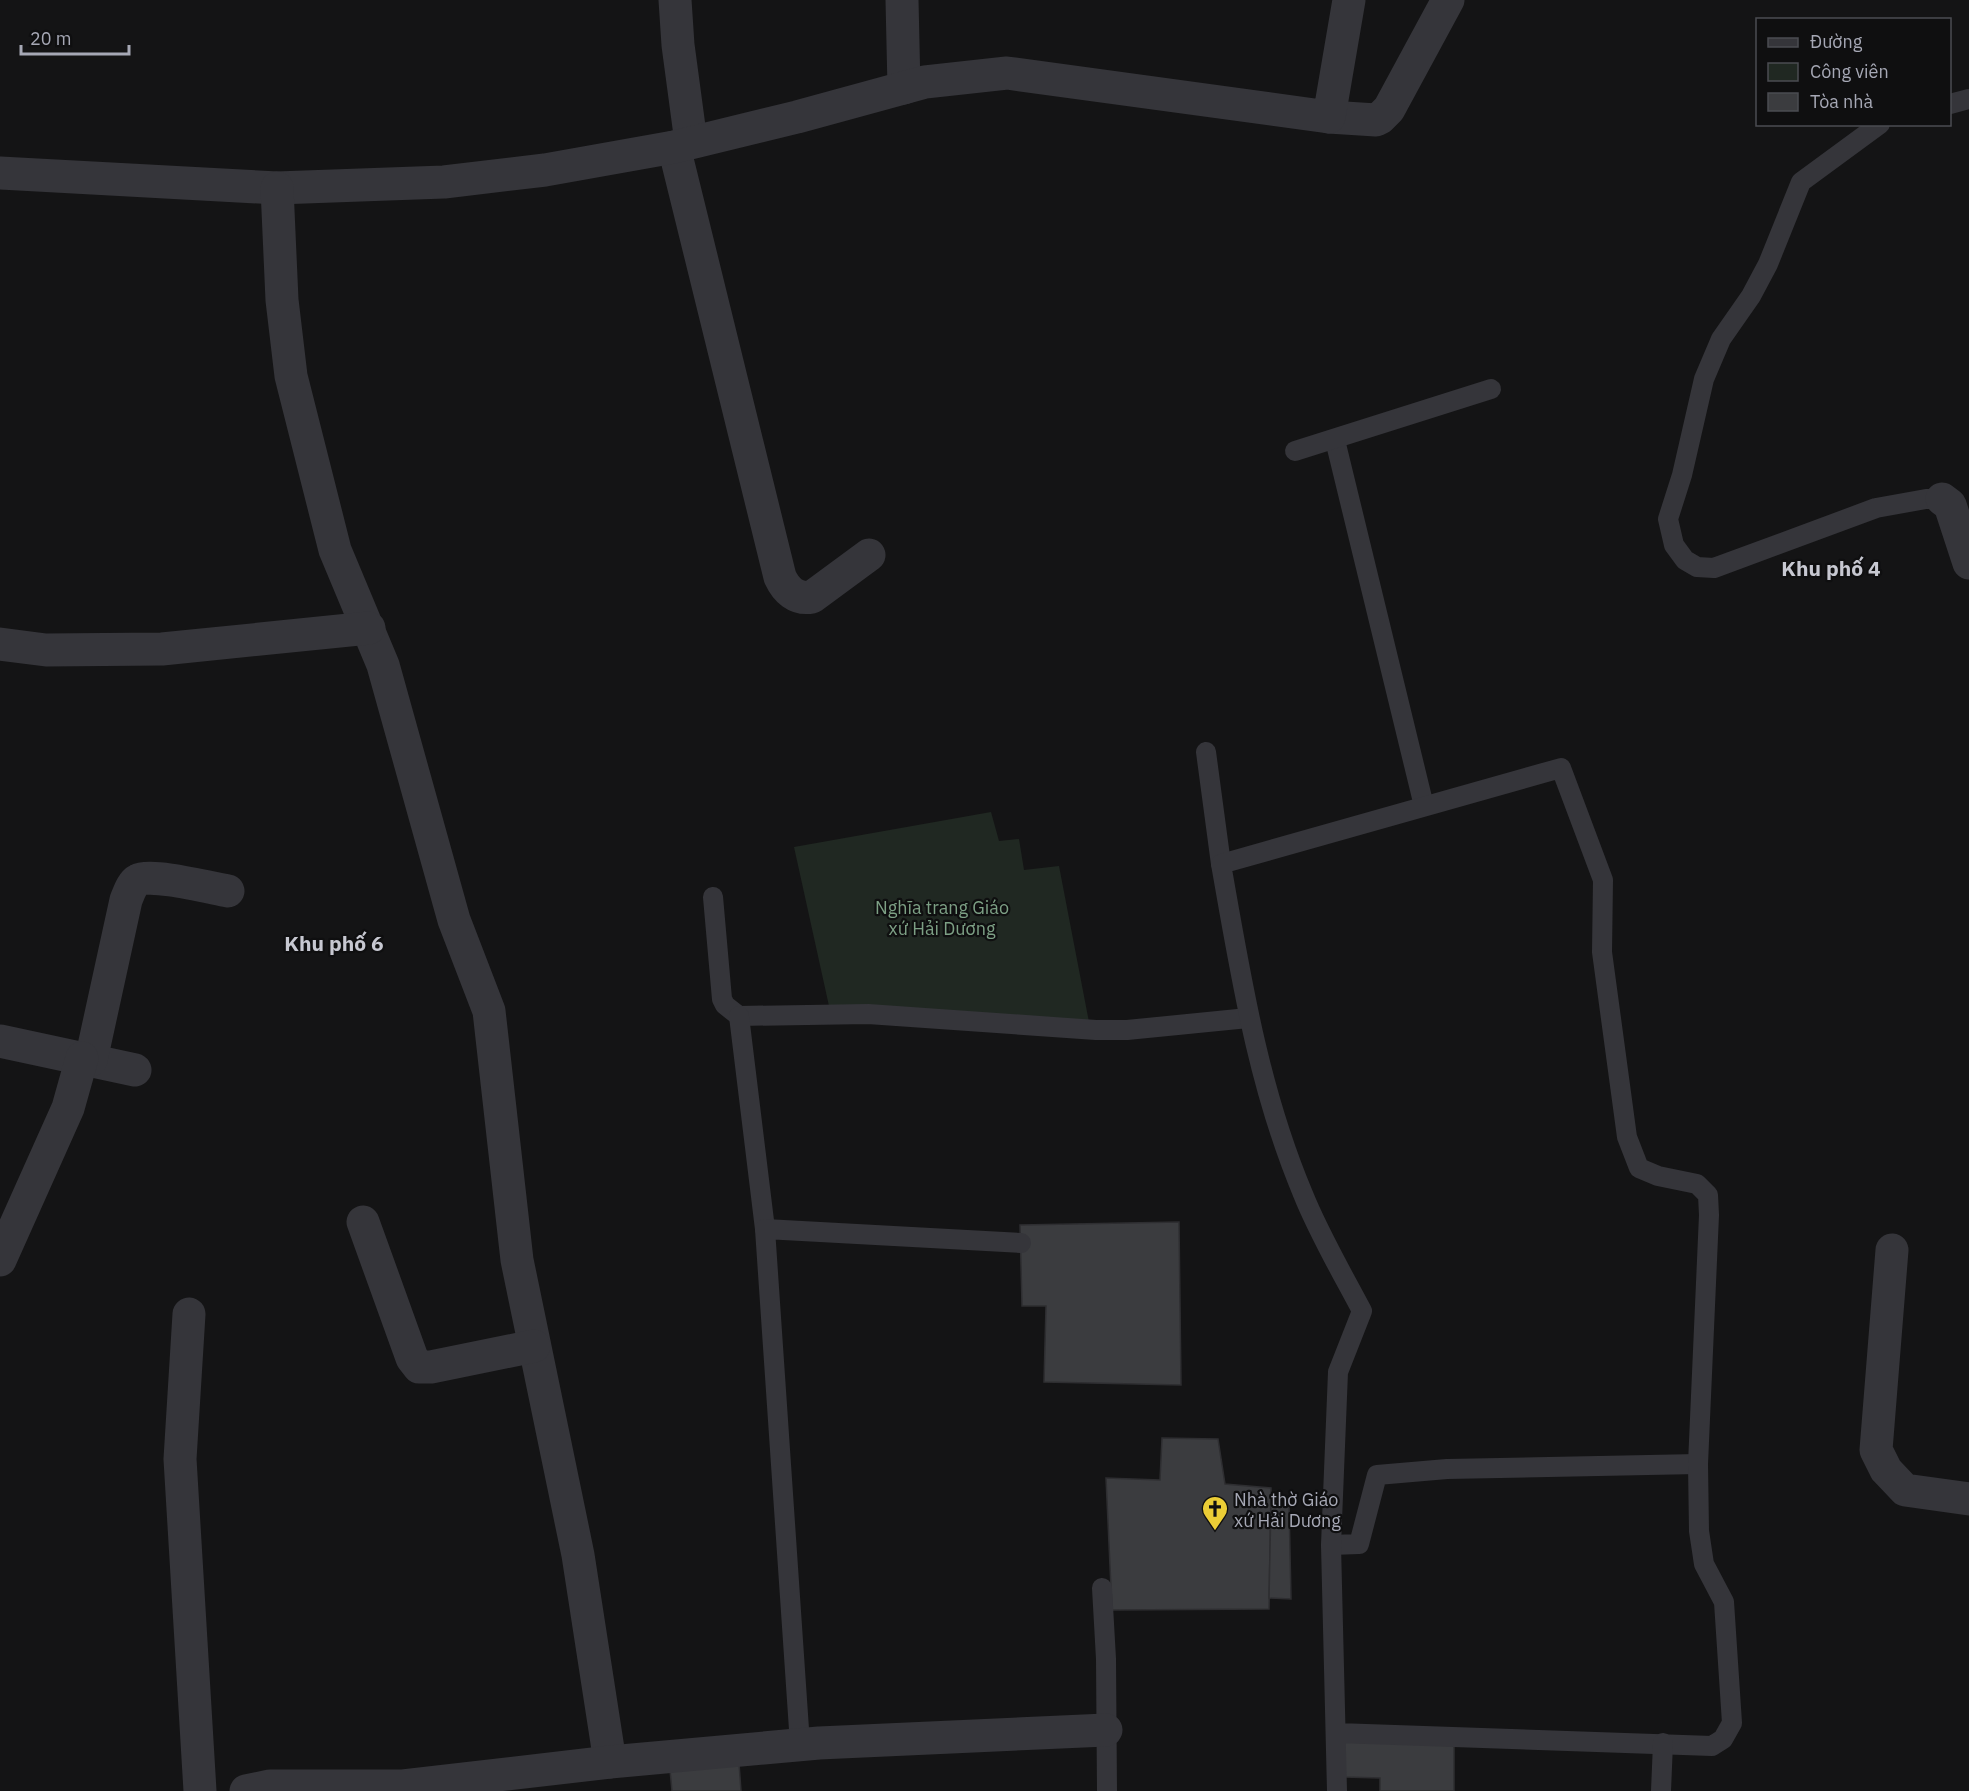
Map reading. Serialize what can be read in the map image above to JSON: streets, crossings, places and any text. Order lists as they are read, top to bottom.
{
  "districts": ["Khu phố 4", "Khu phố 6"],
  "parks": ["Nghĩa trang Giáo xứ Hải Dương"],
  "places": {
    "church": ["Nhà thờ Giáo xứ Hải Dương"]
  },
  "legend": ["Đường", "Công viên", "Tòa nhà"],
  "scale_bar": "20 m"
}
